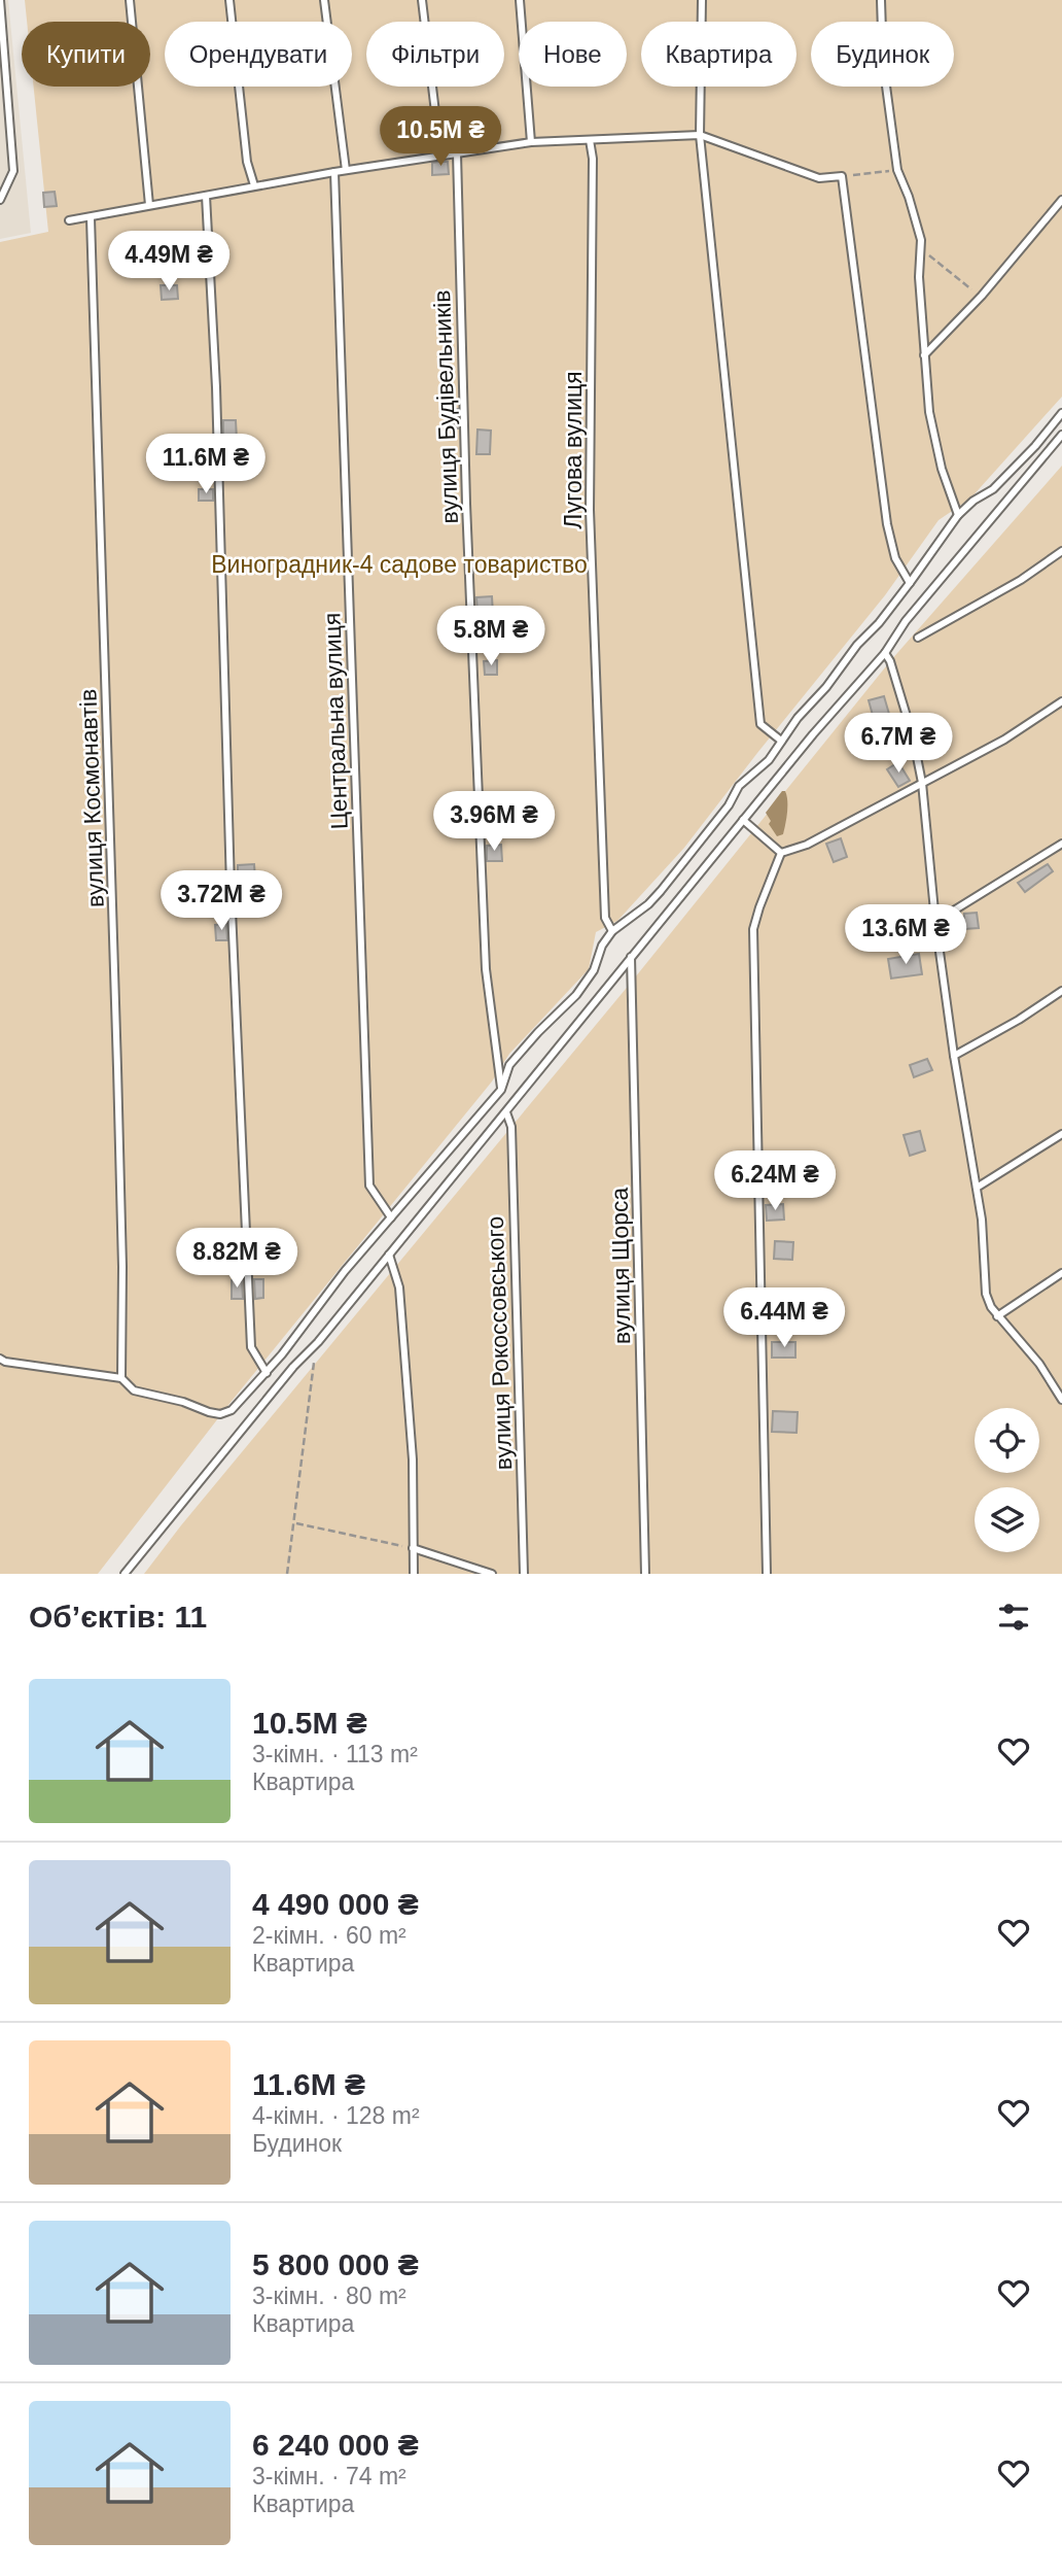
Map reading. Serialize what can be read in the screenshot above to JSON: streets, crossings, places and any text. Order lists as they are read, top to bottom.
{
  "streets": {
    "lane": [
      "вулиця Будівельників",
      "Лугова вулиця",
      "Центральна вулиця",
      "вулиця Космонавтів",
      "вулиця Щорса",
      "вулиця Рокоссовського"
    ]
  },
  "parks": ["Виноградник-4 садове товариство"],
  "page": {
    "chip": [
      "Купити",
      "Орендувати",
      "Фільтри",
      "Нове",
      "Квартира",
      "Будинок"
    ],
    "price": [
      "10.5M ₴",
      "4.49M ₴",
      "11.6M ₴",
      "5.8M ₴",
      "6.7M ₴",
      "3.96M ₴",
      "3.72M ₴",
      "13.6M ₴",
      "6.24M ₴",
      "8.82M ₴",
      "6.44M ₴"
    ],
    "heading": "Об’єктів: 11",
    "list": [
      {
        "name": "10.5M ₴",
        "note": "3-кімн. · 113 m² · Квартира"
      },
      {
        "name": "4 490 000 ₴",
        "note": "2-кімн. · 60 m² · Квартира"
      },
      {
        "name": "11.6M ₴",
        "note": "4-кімн. · 128 m² · Будинок"
      },
      {
        "name": "5 800 000 ₴",
        "note": "3-кімн. · 80 m² · Квартира"
      },
      {
        "name": "6 240 000 ₴",
        "note": "3-кімн. · 74 m² · Квартира"
      }
    ]
  }
}
